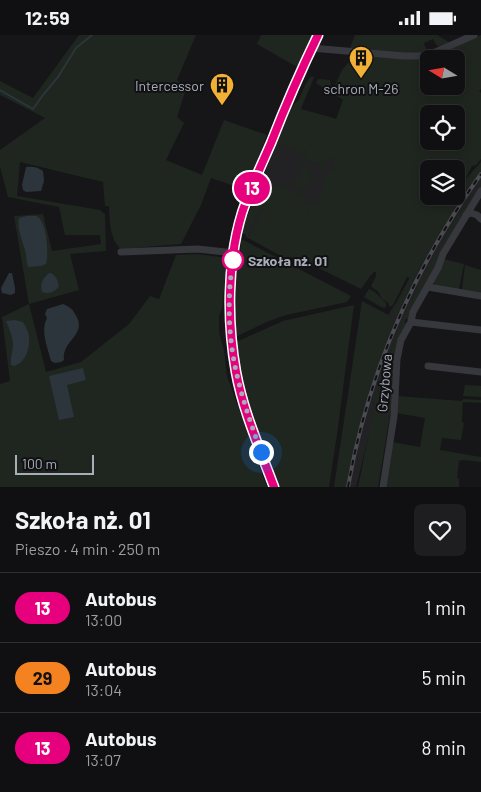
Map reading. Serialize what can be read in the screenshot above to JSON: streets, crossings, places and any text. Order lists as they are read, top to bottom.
{
  "streets": {
    "street": ["Grzybowa"]
  },
  "places": {
    "building": ["schron M-26", "Intercessor"],
    "other": ["Szkoła nż. 01"]
  },
  "lines": ["bus line 13"],
  "scale_bar": "100 m",
  "north": "left",
  "page": {
    "status": "12:59",
    "on_map": "13",
    "scale": "100 m",
    "heading": ["Szkoła nż. 01", "Pieszo · 4 min · 250 m"],
    "list": [
      {
        "mark": "13",
        "name": "Autobus",
        "note": "13:00",
        "value": "1 min"
      },
      {
        "mark": "29",
        "name": "Autobus",
        "note": "13:04",
        "value": "5 min"
      },
      {
        "mark": "13",
        "name": "Autobus",
        "note": "13:07",
        "value": "8 min"
      }
    ]
  }
}
